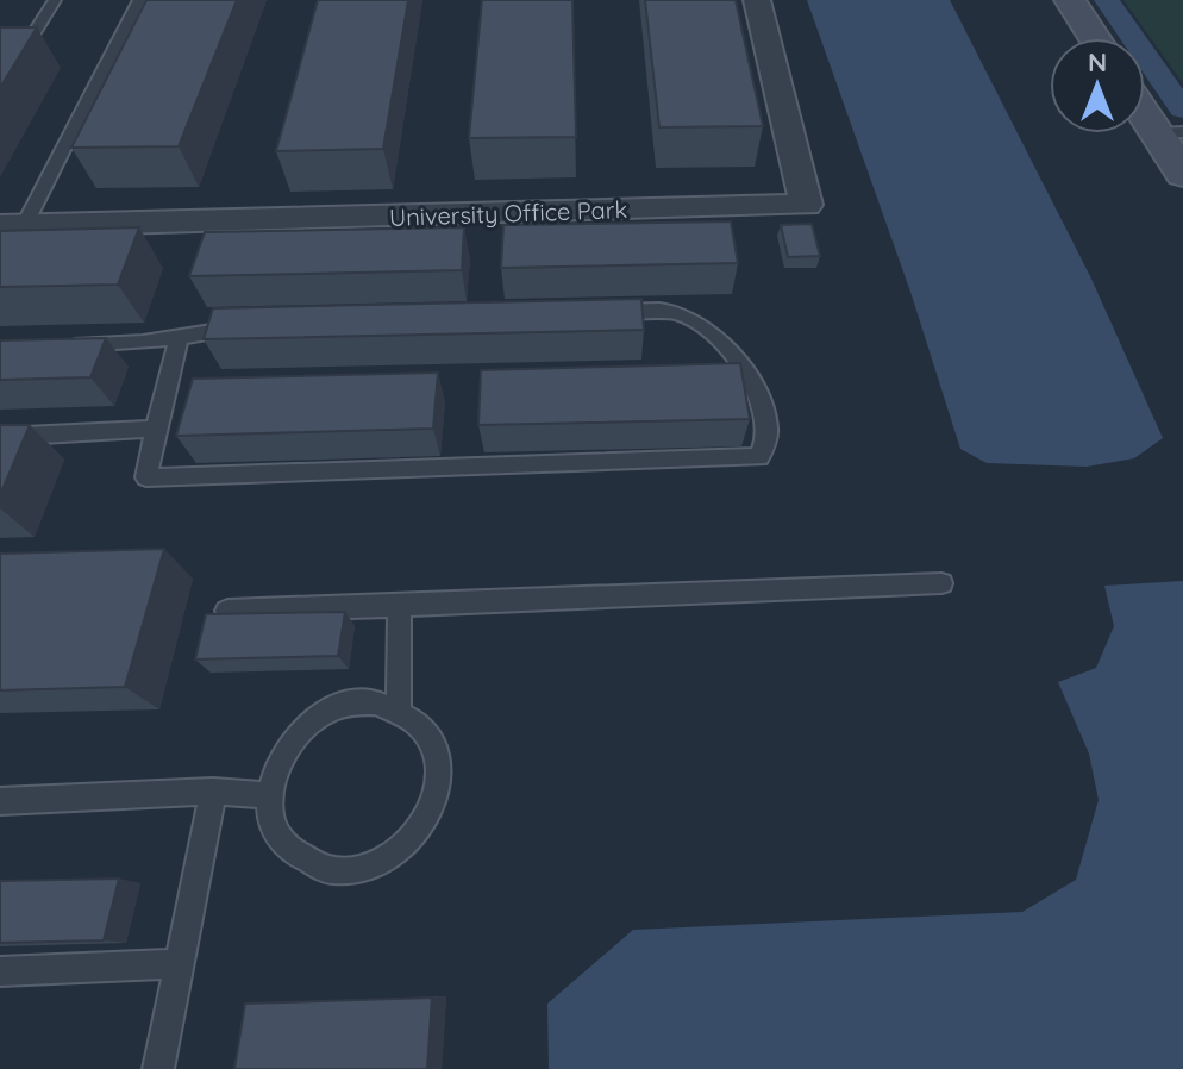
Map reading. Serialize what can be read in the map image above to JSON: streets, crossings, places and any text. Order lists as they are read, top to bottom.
{
  "streets": {
    "street": ["University Office Park"]
  },
  "north": "top"
}
